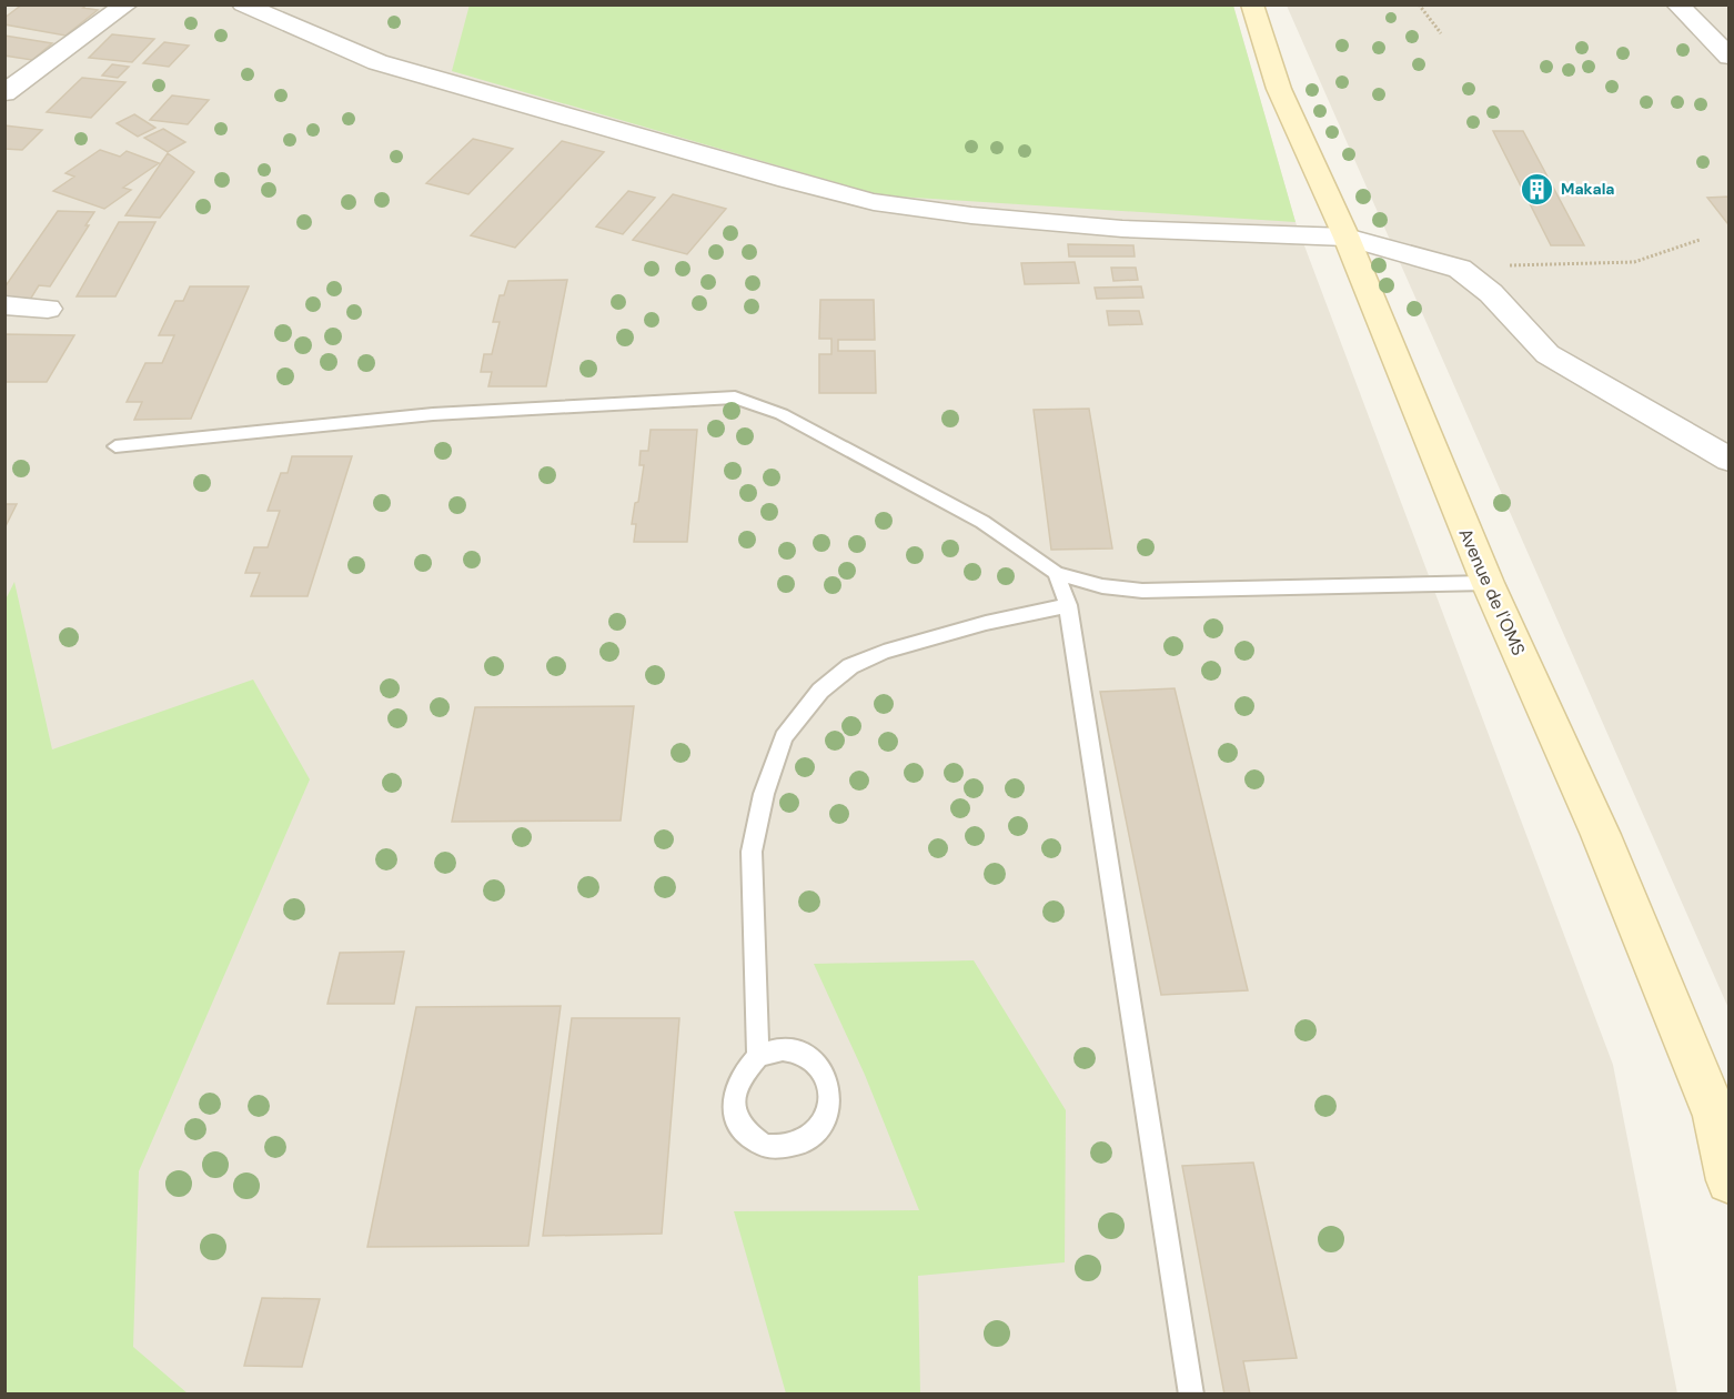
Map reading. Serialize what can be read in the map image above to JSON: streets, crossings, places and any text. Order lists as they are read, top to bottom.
{
  "streets": {
    "street": ["Avenue de l'OMS"]
  },
  "places": {
    "building": ["Makala"]
  }
}
